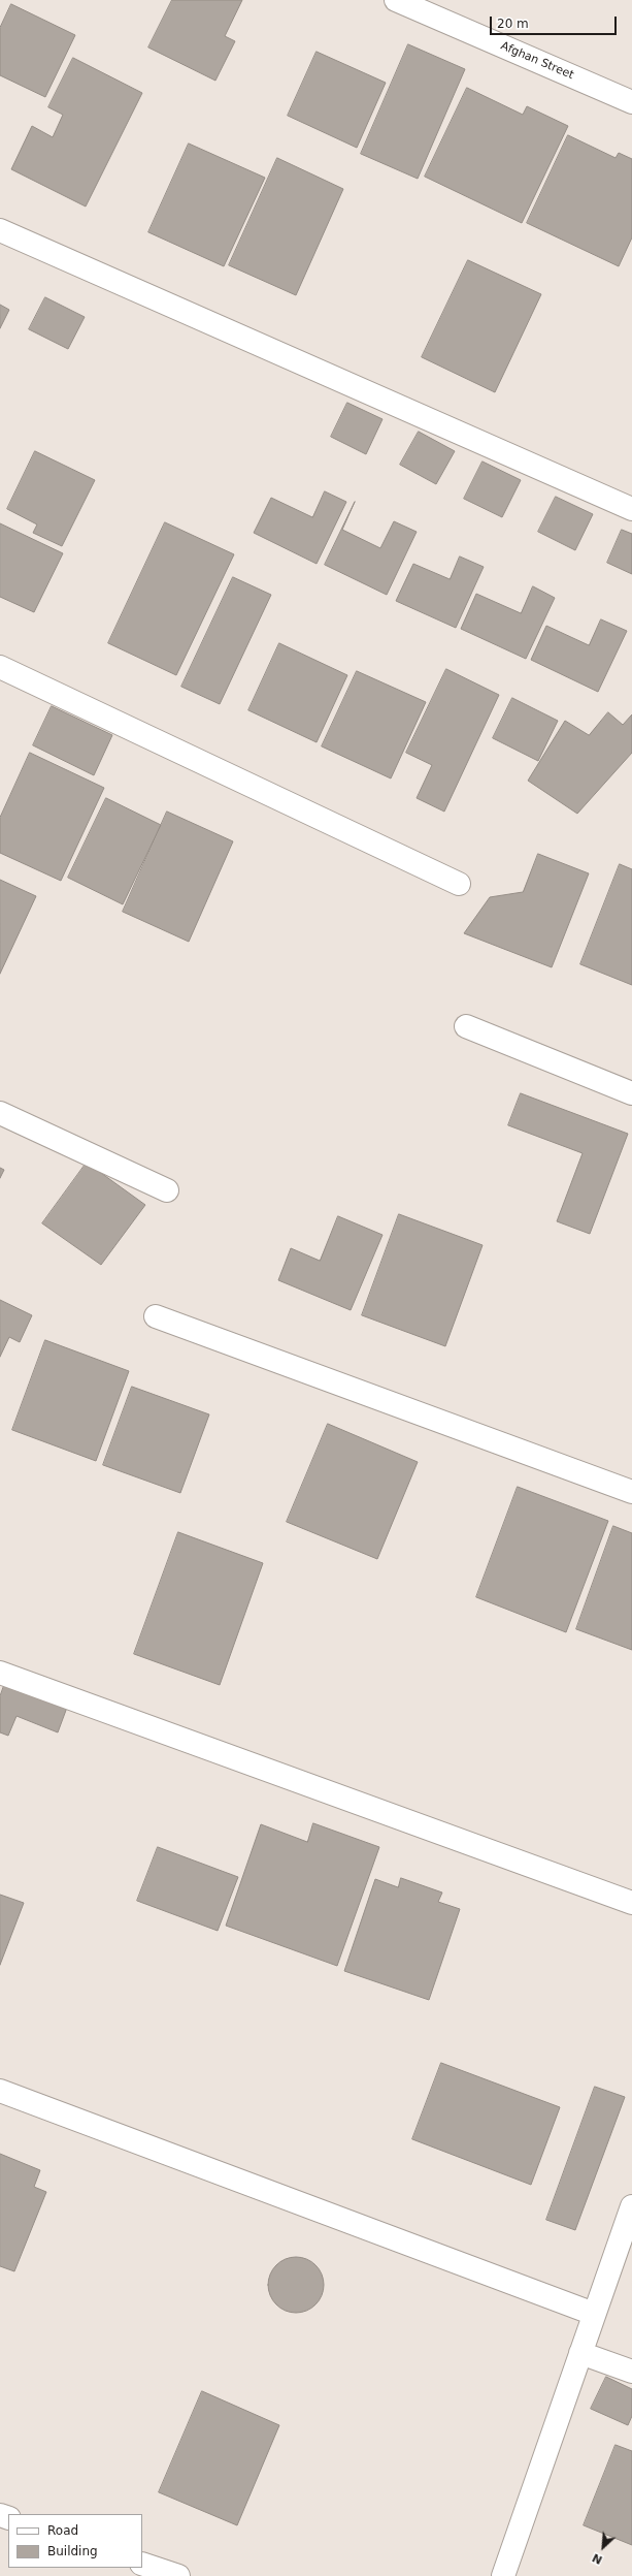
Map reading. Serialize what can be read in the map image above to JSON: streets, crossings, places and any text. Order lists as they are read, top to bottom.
{
  "streets": {
    "street": ["Afghan Street"]
  },
  "legend": ["Road", "Building"],
  "scale_bar": "20 m",
  "north": "bottom left"
}
